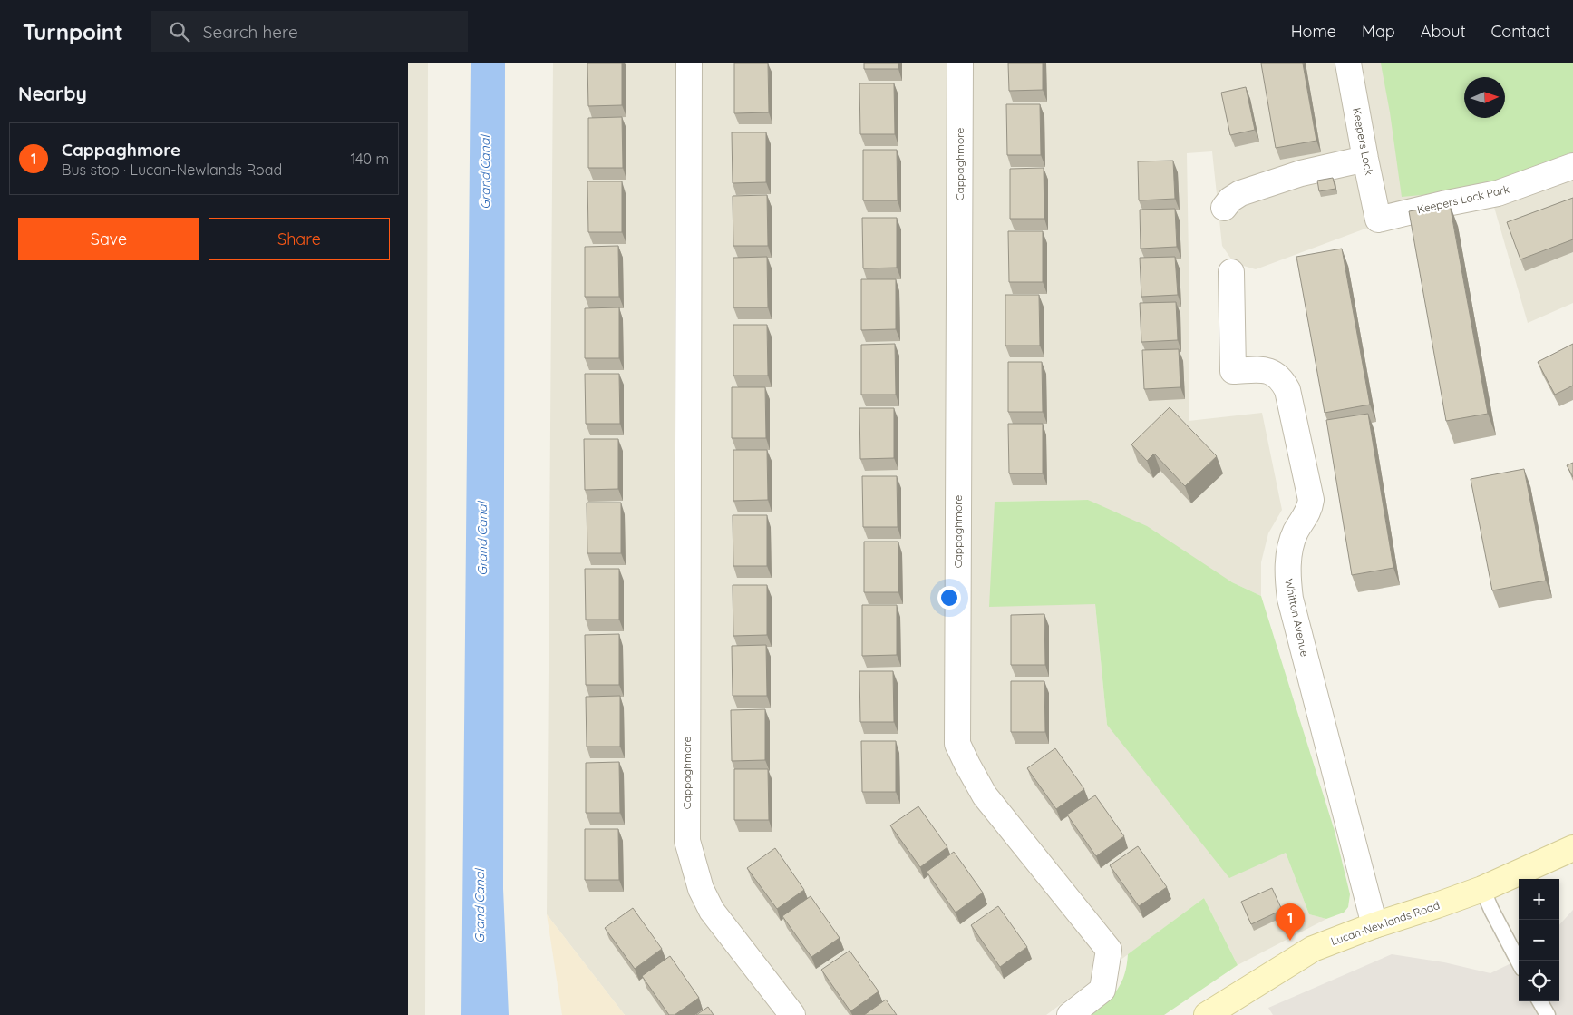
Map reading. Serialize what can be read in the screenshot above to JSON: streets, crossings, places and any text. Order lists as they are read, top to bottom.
{
  "streets": {
    "street": [
      "Keepers Lock",
      "Cappaghmore",
      "Keepers Lock Park",
      "Whitton Avenue",
      "Lucan-Newlands Road"
    ]
  },
  "crossings": [
    ["Keepers Lock", "Keepers Lock Park"],
    ["Whitton Avenue", "Lucan-Newlands Road"]
  ],
  "water": ["Grand Canal"],
  "north": "right",
  "page": {
    "header": "Turnpoint",
    "search": "Search here",
    "nav": [
      "Home",
      "Map",
      "About",
      "Contact"
    ],
    "heading": "Nearby",
    "list": [
      {
        "mark": "1",
        "name": "Cappaghmore",
        "note": "Bus stop · Lucan-Newlands Road",
        "value": "140 m"
      }
    ],
    "buttons": ["Save", "Share"],
    "map_buttons": ["+", "−"],
    "pins": "1"
  }
}
